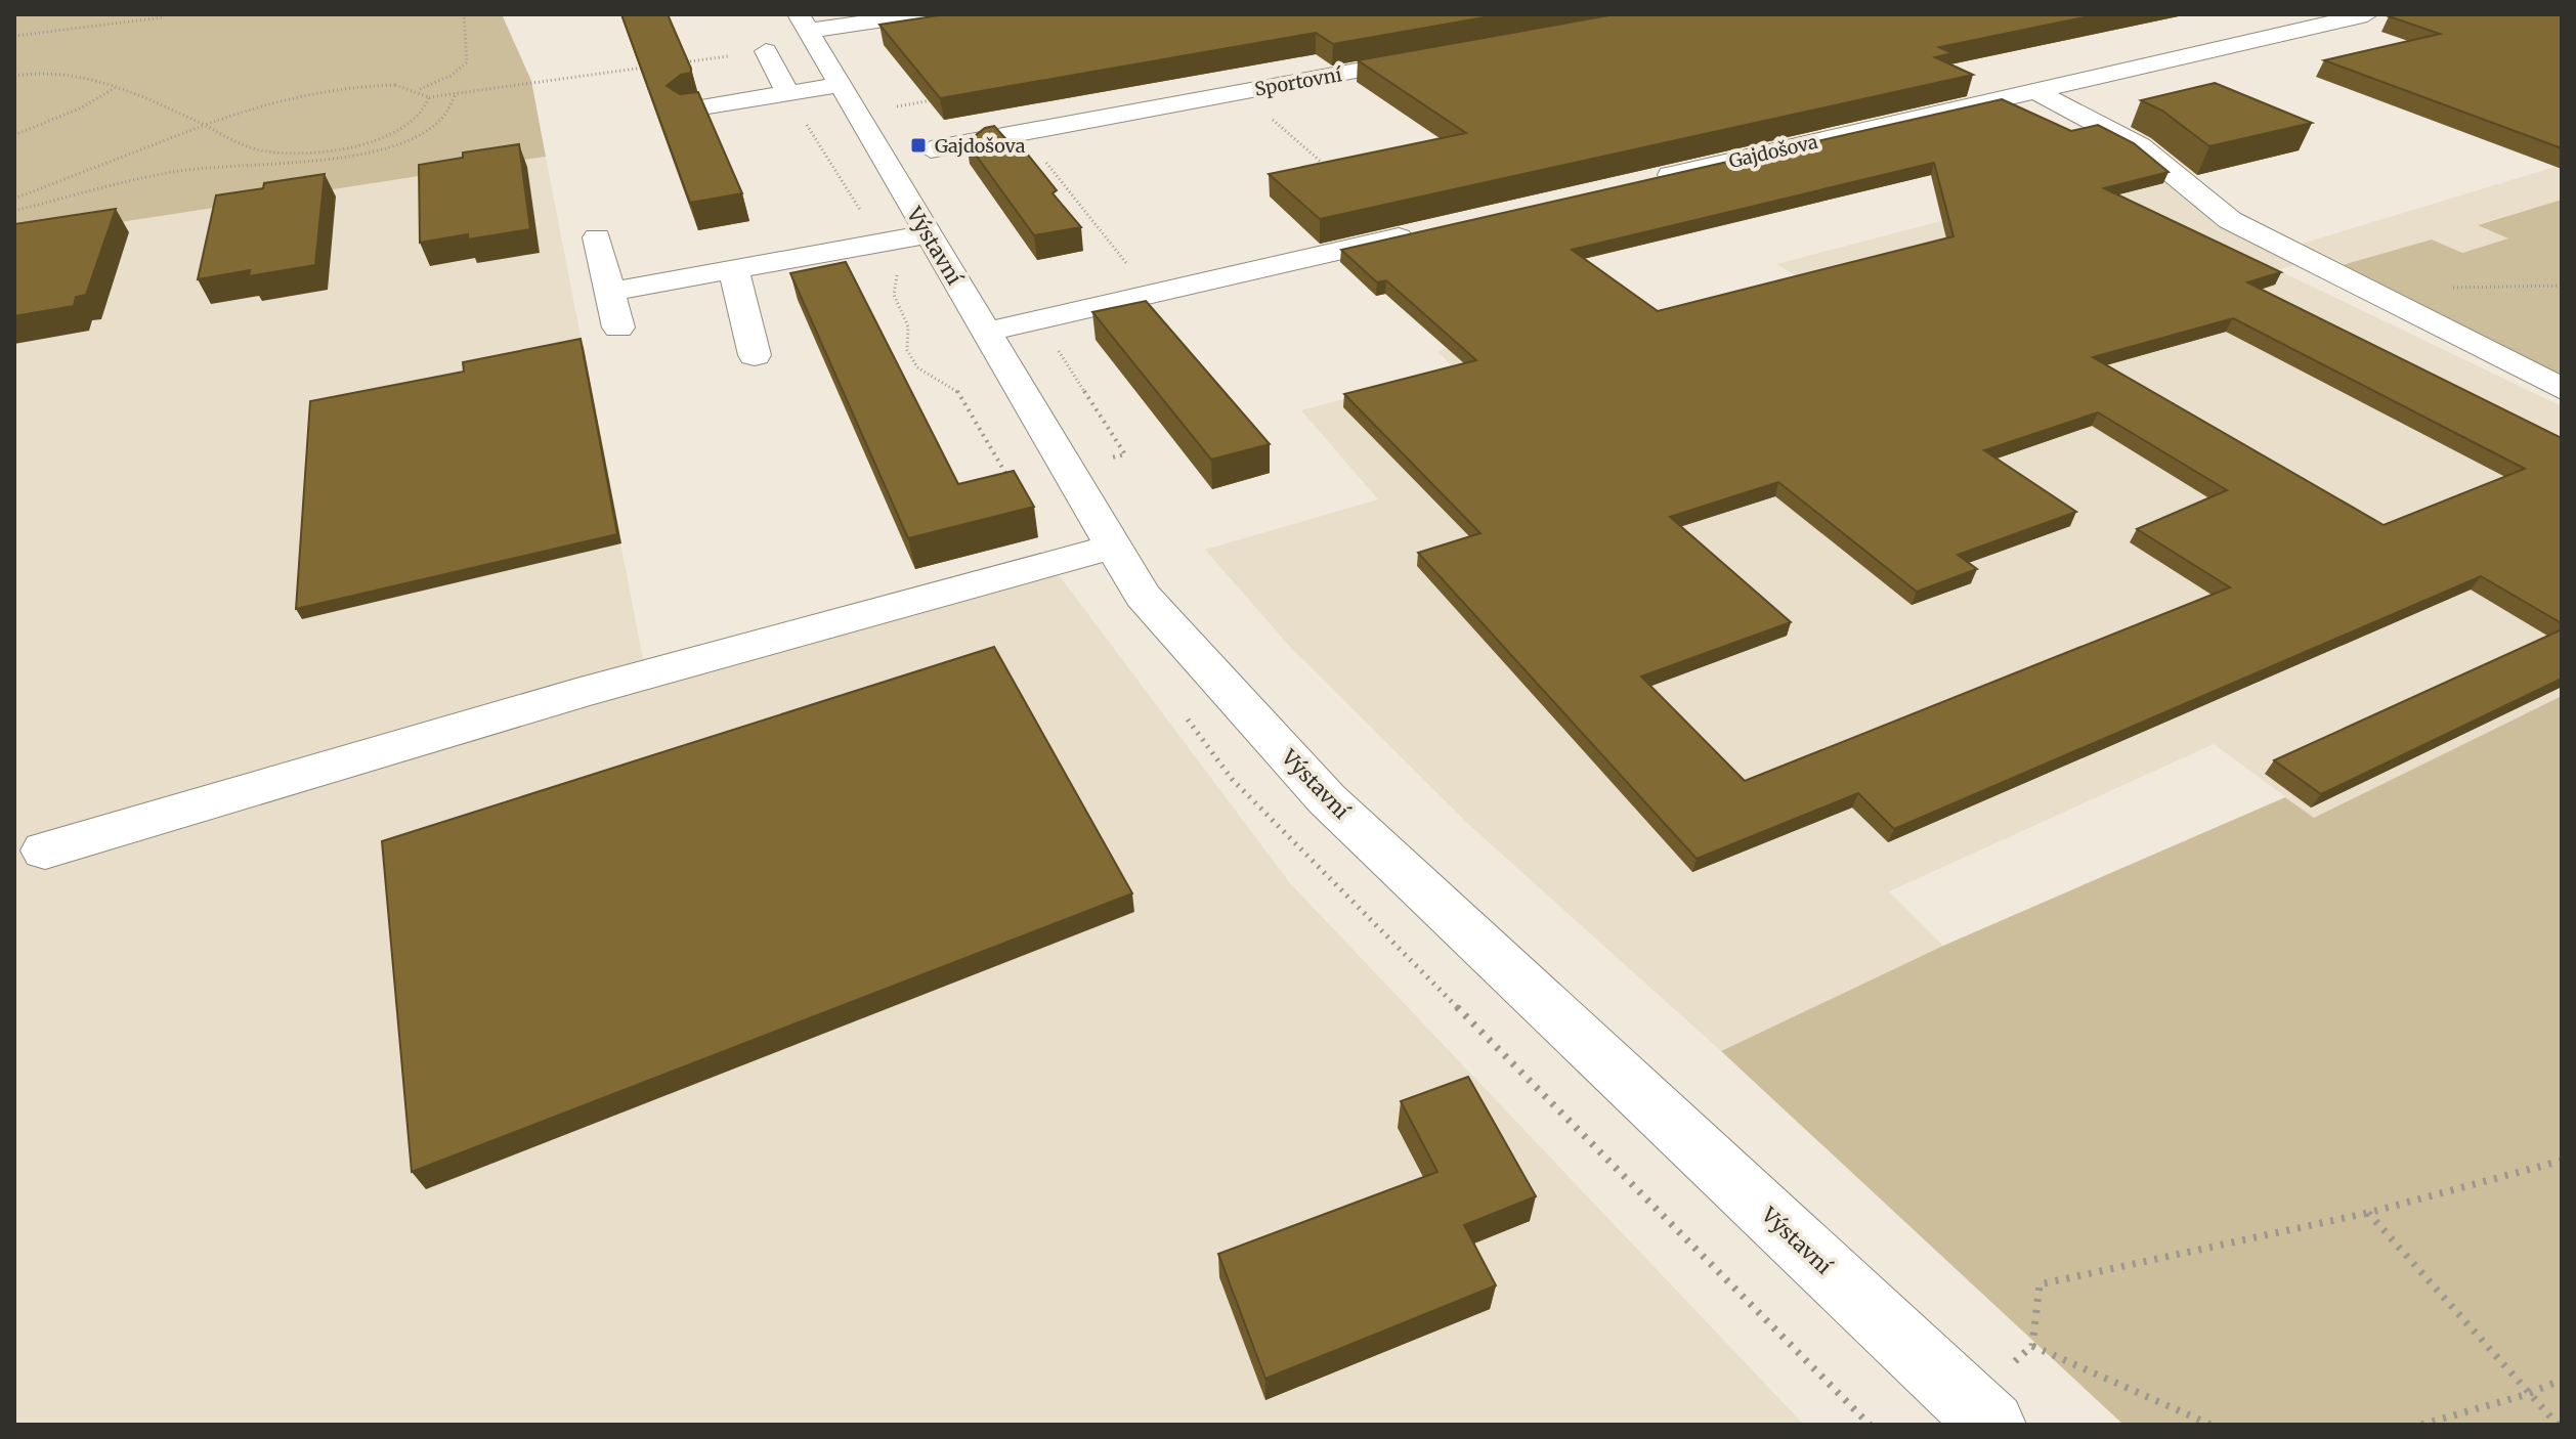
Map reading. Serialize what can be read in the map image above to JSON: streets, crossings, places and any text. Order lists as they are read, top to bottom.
{
  "streets": {
    "street": ["Sportovní", "Gajdošova", "Výstavní"]
  },
  "places": {
    "transit": ["Gajdošova"]
  }
}
